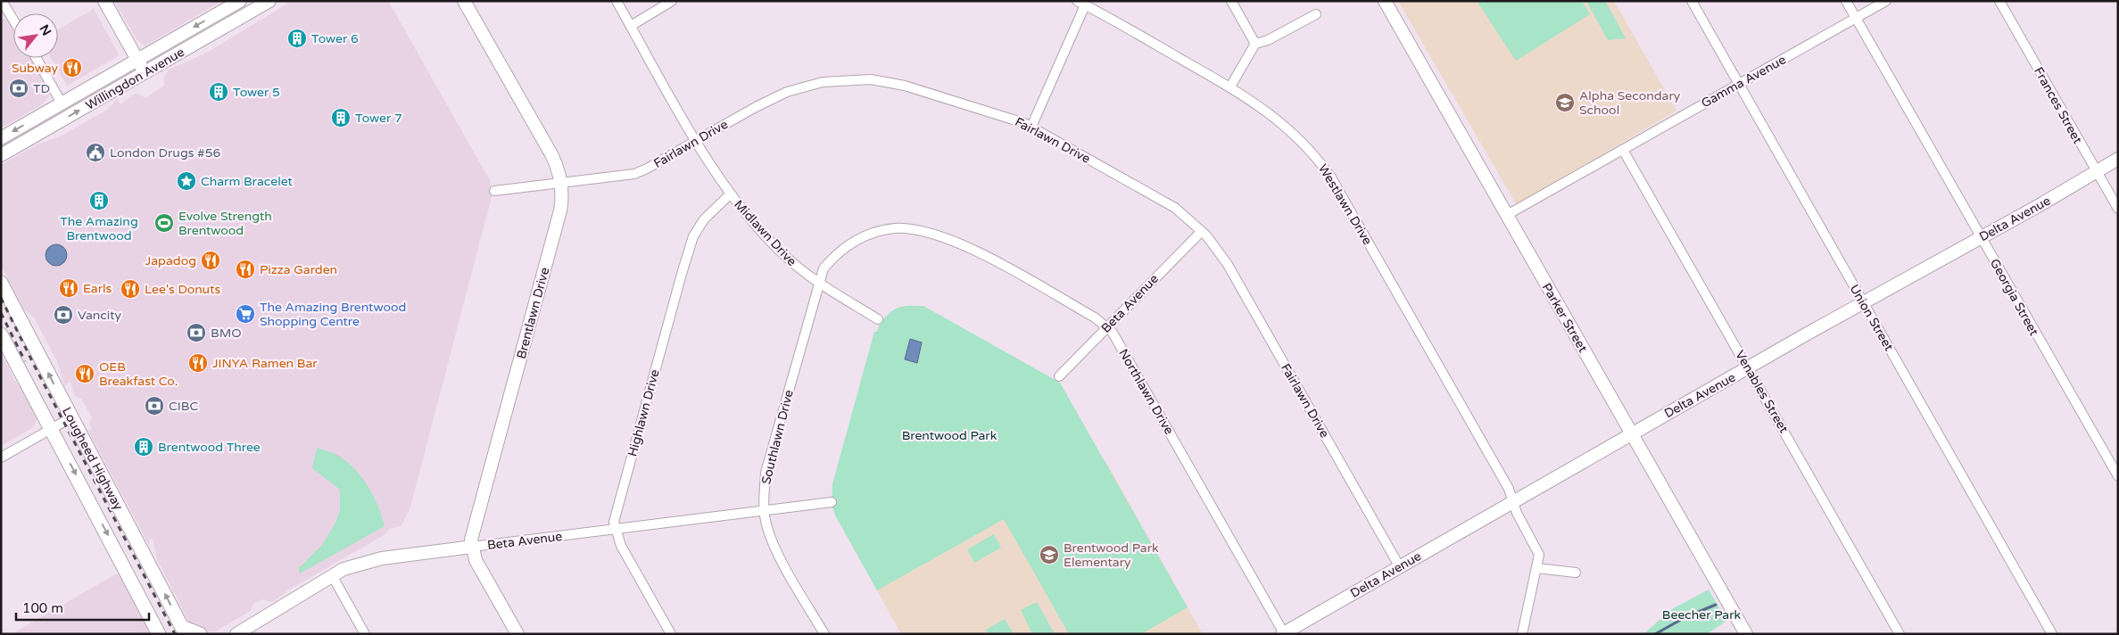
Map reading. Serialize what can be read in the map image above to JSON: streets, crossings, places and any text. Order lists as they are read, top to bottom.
{
  "streets": {
    "main road": ["Lougheed Highway"],
    "street": [
      "Willingdon Avenue",
      "Gamma Avenue",
      "Frances Street",
      "Fairlawn Drive",
      "Westlawn Drive",
      "Delta Avenue",
      "Midlawn Drive",
      "Georgia Street",
      "Beta Avenue",
      "Brentlawn Drive",
      "Parker Street",
      "Union Street",
      "Northlawn Drive",
      "Venables Street",
      "Highlawn Drive",
      "Southlawn Drive"
    ]
  },
  "crossings": [
    ["Gamma Avenue", "Georgia Street"],
    ["Gamma Avenue", "Parker Street"],
    ["Gamma Avenue", "Union Street"],
    ["Gamma Avenue", "Venables Street"],
    ["Frances Street", "Delta Avenue"],
    ["Fairlawn Drive", "Delta Avenue"],
    ["Fairlawn Drive", "Midlawn Drive"],
    ["Fairlawn Drive", "Beta Avenue"],
    ["Fairlawn Drive", "Brentlawn Drive"],
    ["Westlawn Drive", "Delta Avenue"],
    ["Delta Avenue", "Georgia Street"],
    ["Delta Avenue", "Parker Street"],
    ["Delta Avenue", "Union Street"],
    ["Delta Avenue", "Northlawn Drive"],
    ["Delta Avenue", "Venables Street"],
    ["Midlawn Drive", "Northlawn Drive"],
    ["Midlawn Drive", "Highlawn Drive"],
    ["Midlawn Drive", "Southlawn Drive"],
    ["Beta Avenue", "Brentlawn Drive"],
    ["Beta Avenue", "Northlawn Drive"],
    ["Beta Avenue", "Highlawn Drive"],
    ["Beta Avenue", "Southlawn Drive"],
    ["Northlawn Drive", "Southlawn Drive"]
  ],
  "parks": ["Brentwood Park", "Beecher Park"],
  "places": {
    "building": [
      "Tower 6",
      "Tower 5",
      "Tower 7",
      "The Amazing Brentwood",
      "Brentwood Three"
    ],
    "restaurant": [
      "Subway",
      "Japadog",
      "Pizza Garden",
      "Earls",
      "Lee's Donuts",
      "JINYA Ramen Bar",
      "OEB Breakfast Co."
    ],
    "bank": [
      "TD",
      "Vancity",
      "BMO",
      "CIBC"
    ],
    "school or university": ["Alpha Secondary School", "Brentwood Park Elementary"],
    "public building": ["London Drugs #56"],
    "place": ["Charm Bracelet"],
    "sports": ["Evolve Strength Brentwood"],
    "supermarket": ["The Amazing Brentwood Shopping Centre"]
  },
  "scale_bar": "100 m",
  "north": "top right"
}
